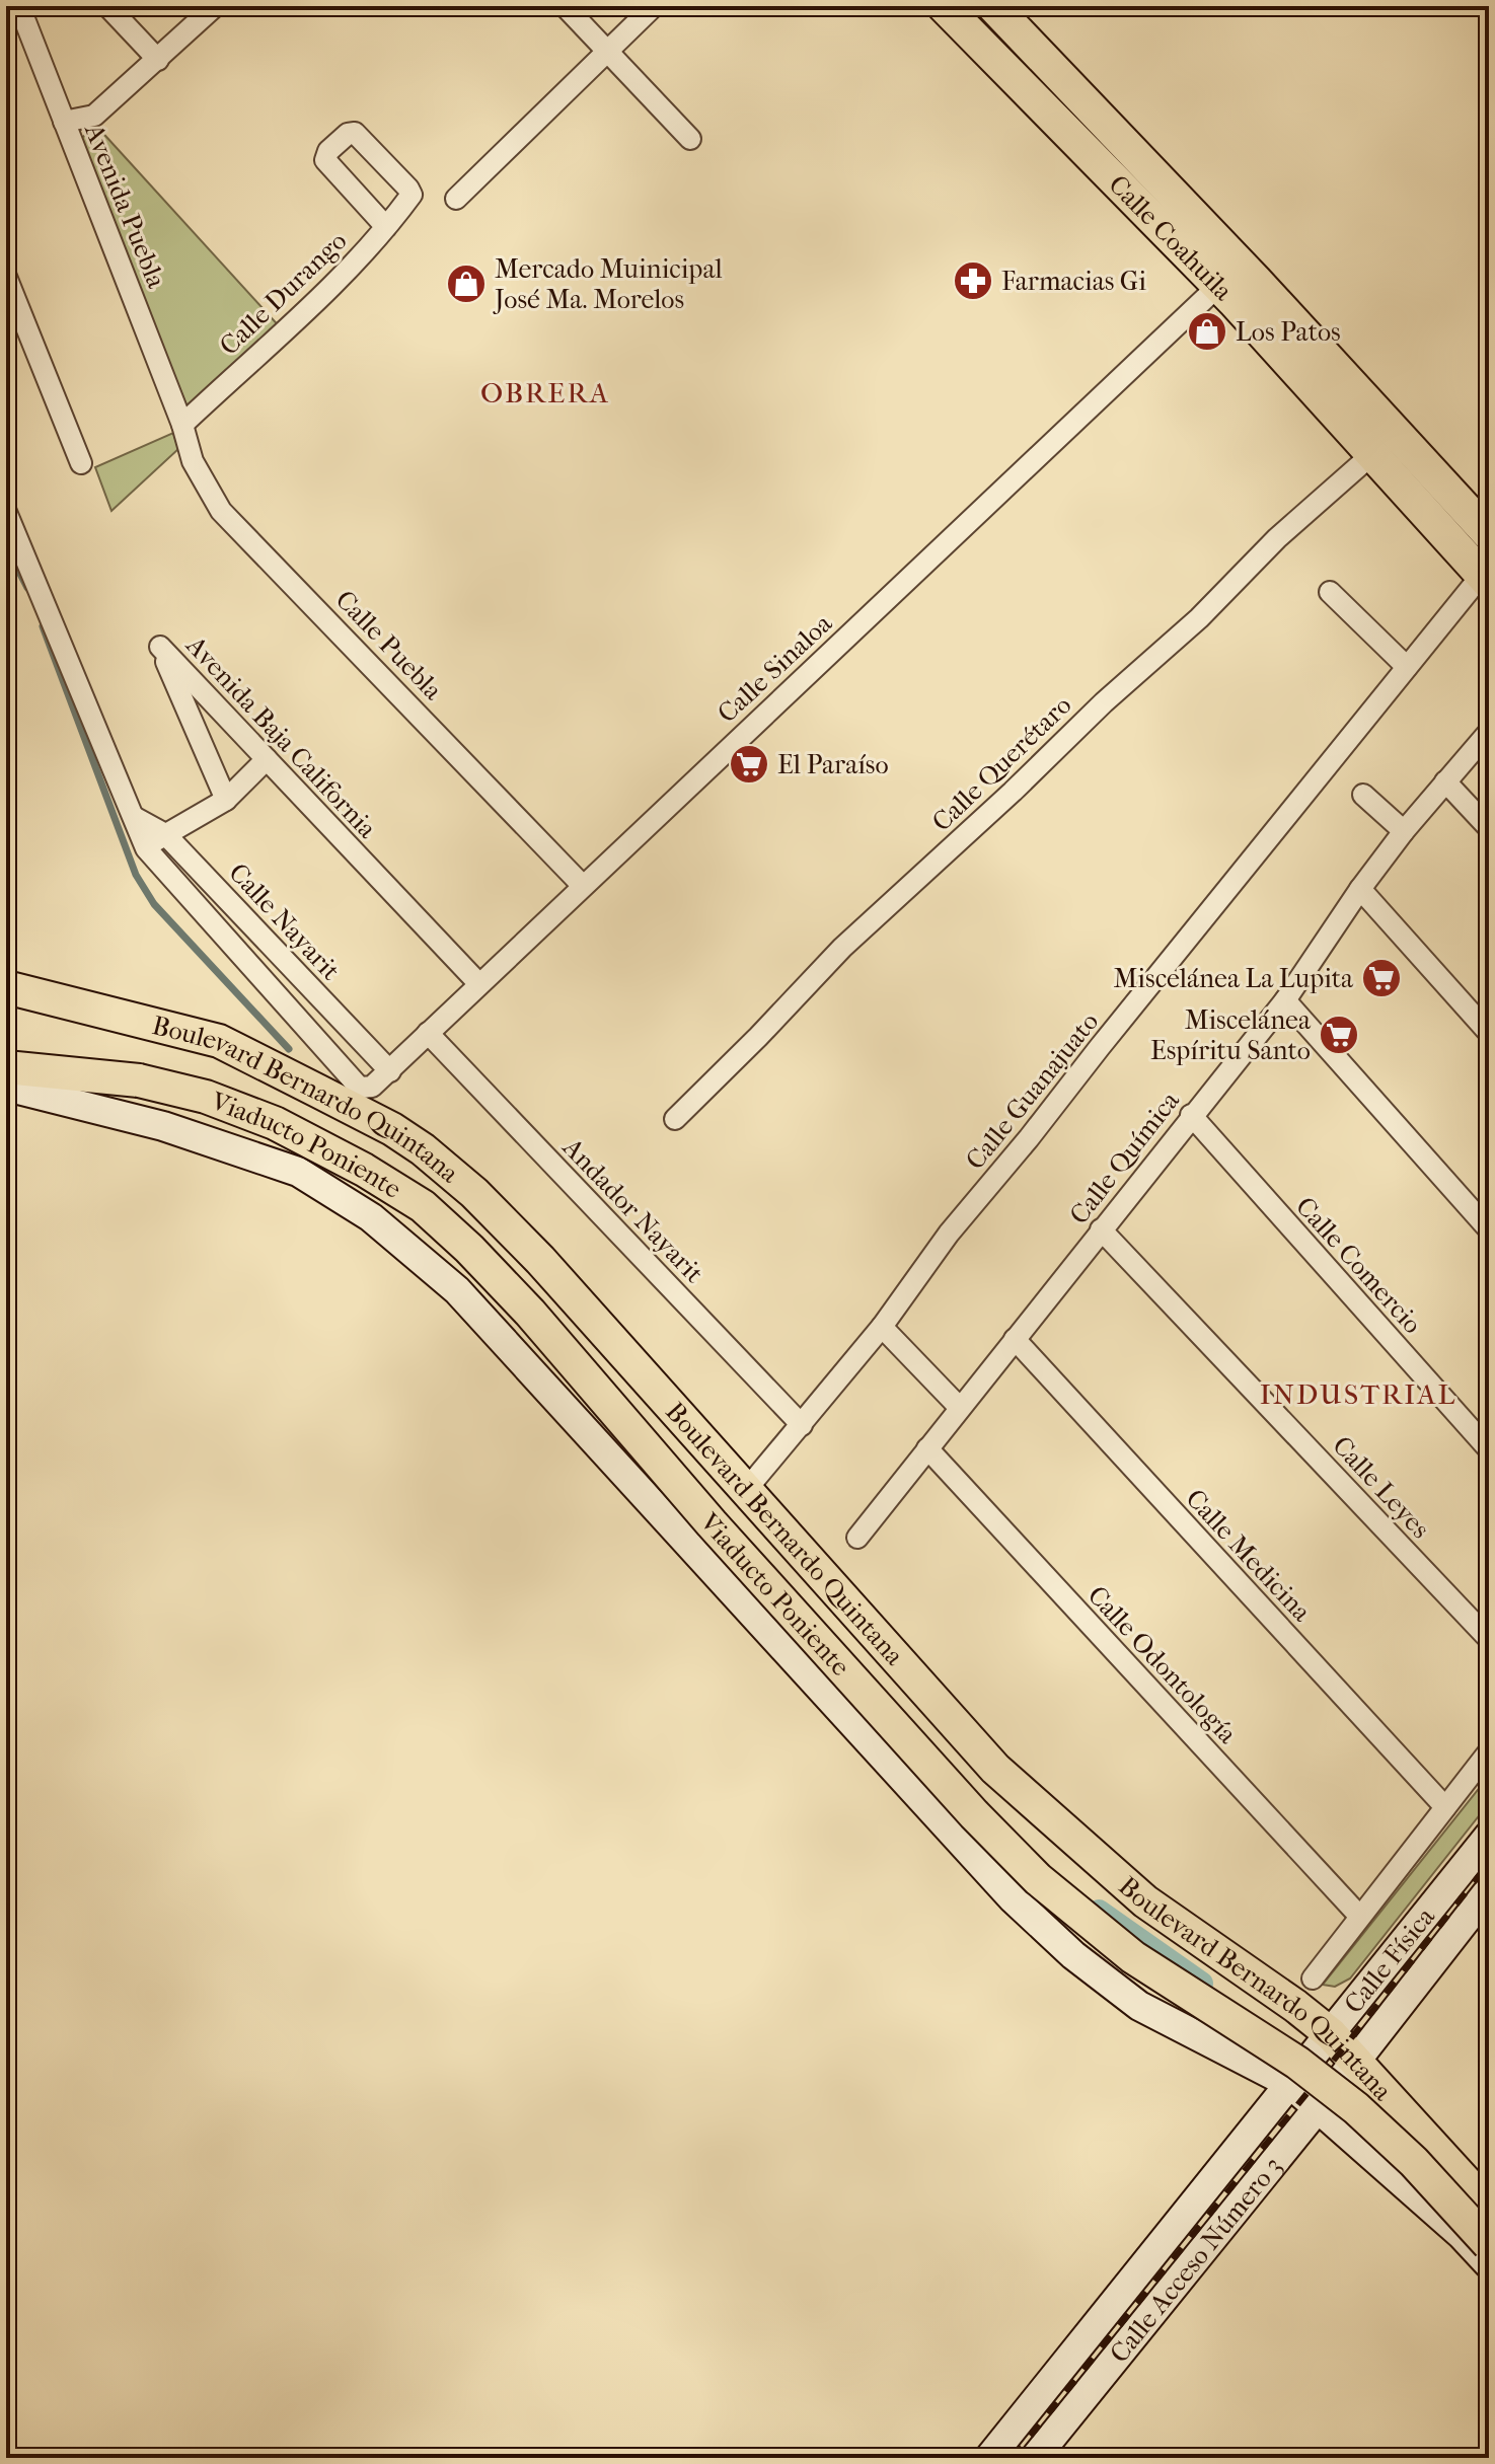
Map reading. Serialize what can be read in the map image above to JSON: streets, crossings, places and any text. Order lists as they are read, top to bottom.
{
  "streets": {
    "main road": ["Calle Coahuila", "Boulevard Bernardo Quintana", "Viaducto Poniente"],
    "street": [
      "Avenida Puebla",
      "Calle Durango",
      "Calle Puebla",
      "Calle Sinaloa",
      "Avenida Baja California",
      "Calle Querétaro",
      "Calle Nayarit",
      "Calle Guanajuato",
      "Calle Química",
      "Andador Nayarit",
      "Calle Comercio",
      "Calle Leyes",
      "Calle Medicina",
      "Calle Odontología",
      "Calle Física",
      "Calle Acceso Número 3"
    ]
  },
  "crossings": [
    ["Avenida Puebla", "Calle Durango"],
    ["Avenida Puebla", "Calle Puebla"],
    ["Calle Coahuila", "Calle Sinaloa"],
    ["Calle Coahuila", "Calle Querétaro"],
    ["Calle Coahuila", "Calle Guanajuato"],
    ["Calle Durango", "Calle Puebla"],
    ["Calle Puebla", "Calle Sinaloa"],
    ["Calle Sinaloa", "Avenida Baja California"],
    ["Calle Sinaloa", "Calle Nayarit"],
    ["Calle Sinaloa", "Andador Nayarit"],
    ["Calle Guanajuato", "Boulevard Bernardo Quintana"],
    ["Calle Guanajuato", "Andador Nayarit"],
    ["Boulevard Bernardo Quintana", "Calle Física"],
    ["Boulevard Bernardo Quintana", "Calle Acceso Número 3"],
    ["Calle Química", "Calle Comercio"],
    ["Calle Química", "Calle Leyes"],
    ["Calle Química", "Calle Medicina"],
    ["Calle Química", "Calle Odontología"],
    ["Calle Medicina", "Calle Física"],
    ["Calle Odontología", "Calle Física"],
    ["Calle Física", "Calle Acceso Número 3"]
  ],
  "districts": ["OBRERA", "INDUSTRIAL"],
  "places": {
    "pharmacy": ["Farmacias Gi"],
    "shop": ["Mercado Muinicipal José Ma. Morelos", "Los Patos"],
    "supermarket": ["El Paraíso", "Miscelánea La Lupita", "Miscelánea Espíritu Santo"]
  }
}
